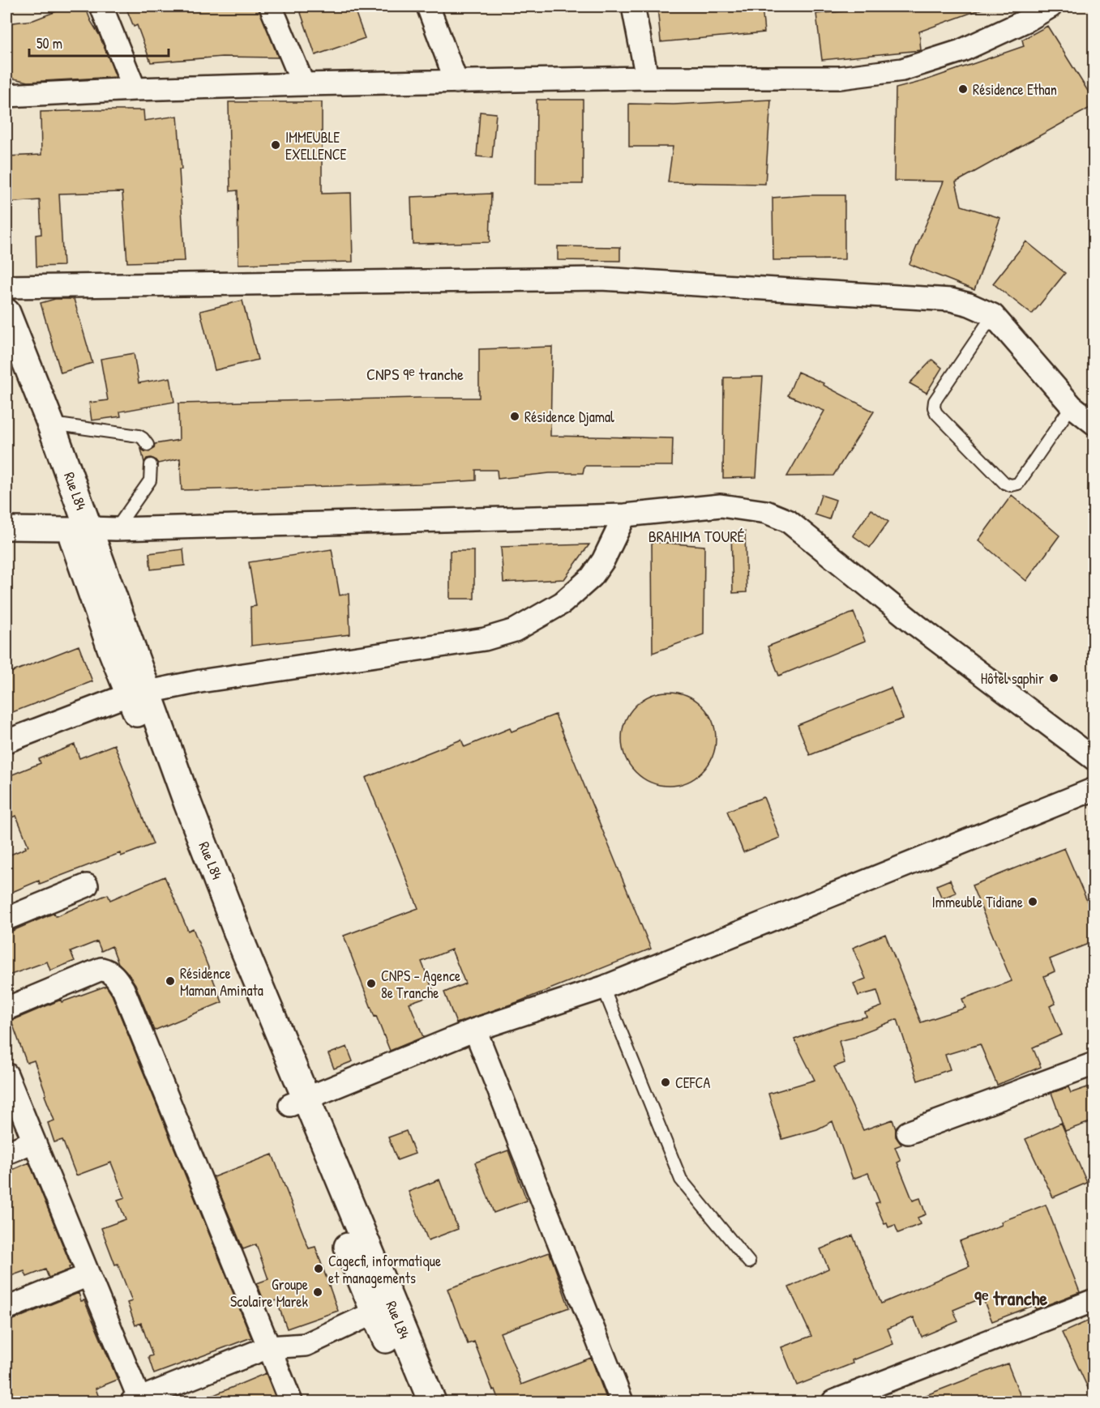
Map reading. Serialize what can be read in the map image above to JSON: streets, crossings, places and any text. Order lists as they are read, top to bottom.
{
  "streets": {
    "street": ["Rue L84"]
  },
  "districts": ["CNPS 9ᵉ tranche", "BRAHIMA TOURÉ", "9ᵉ tranche"],
  "places": [
    "Résidence Ethan",
    "IMMEUBLE EXELLENCE",
    "Résidence Djamal",
    "Hôtel saphir",
    "Immeuble Tidiane",
    "Résidence Maman Aminata",
    "CNPS - Agence 8e Tranche",
    "CEFCA",
    "Cagecfi, informatique et managements",
    "Groupe Scolaire Marek"
  ],
  "scale_bar": "50 m"
}
